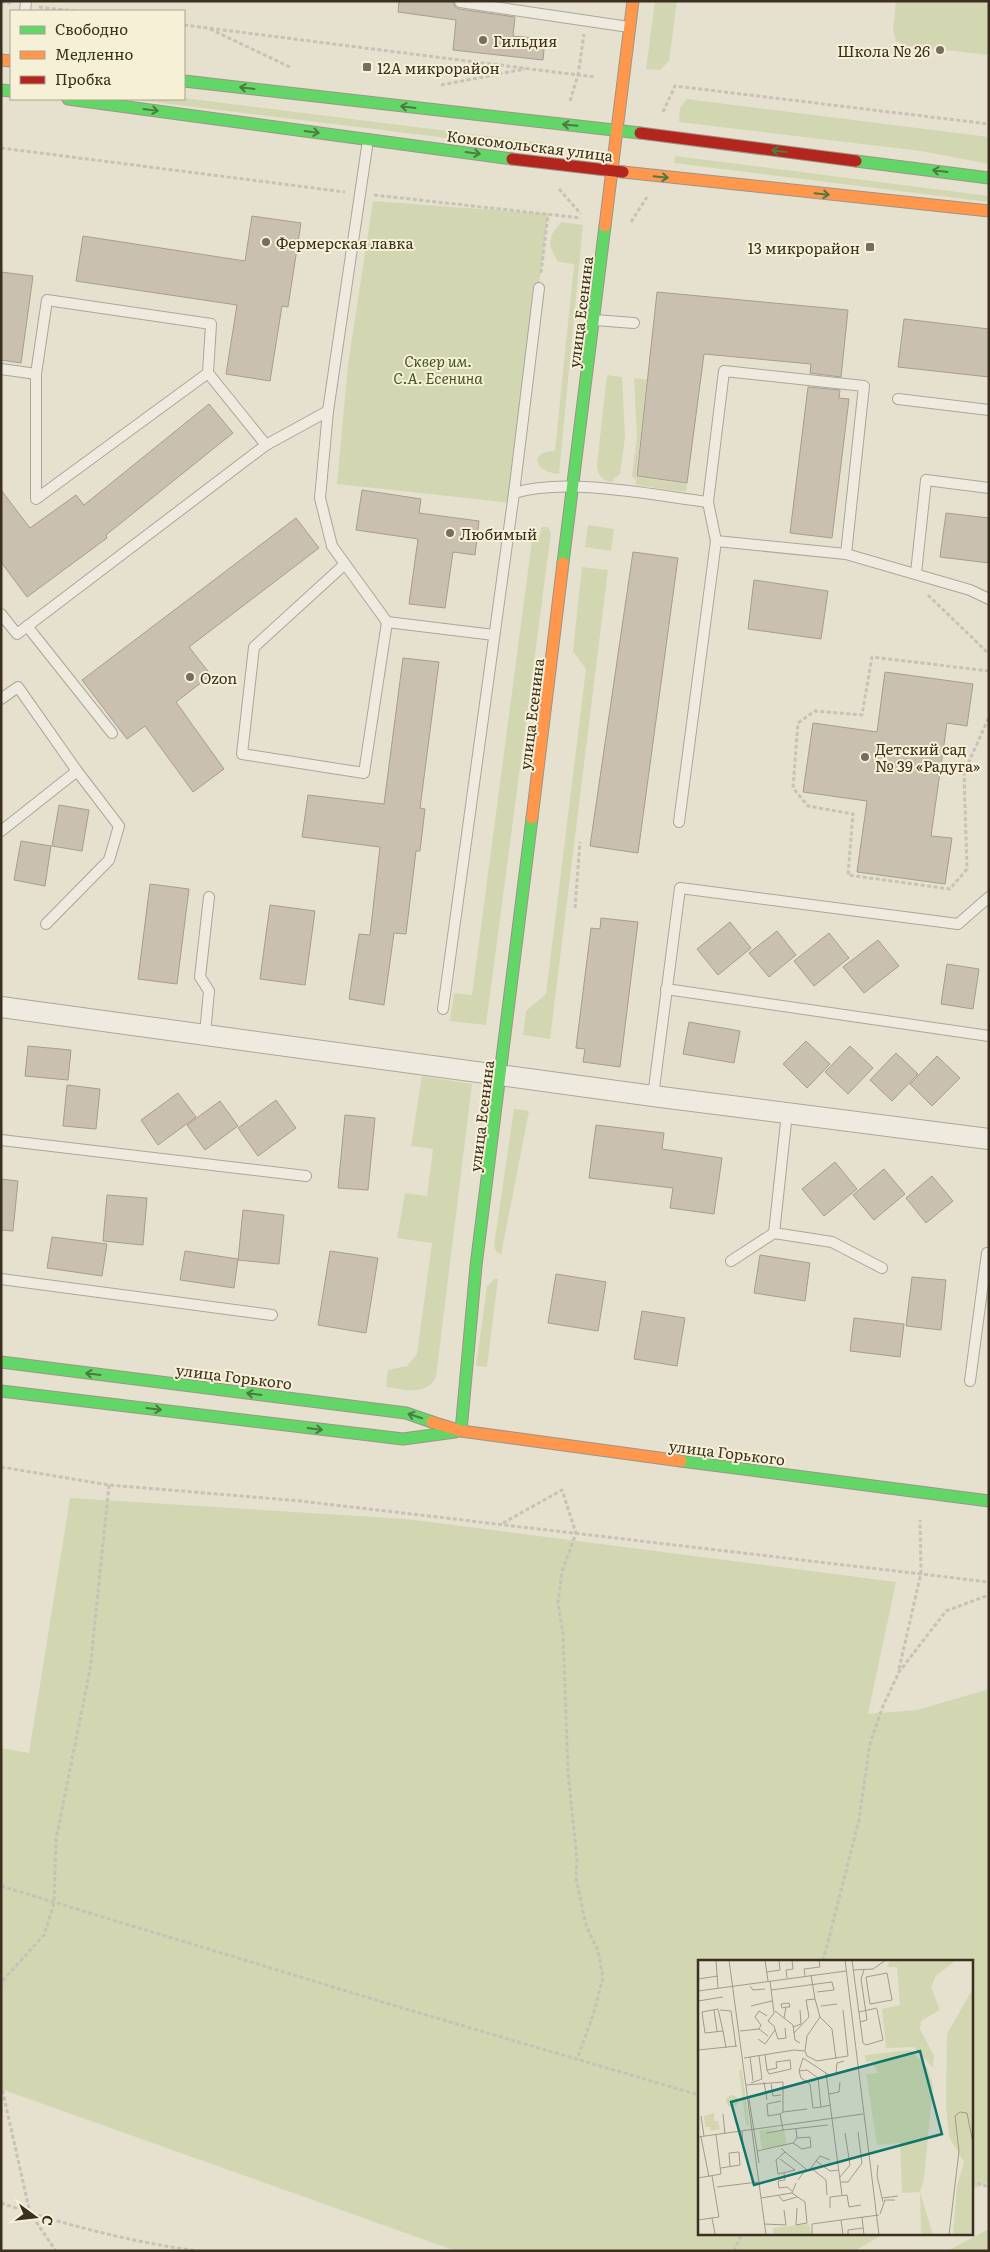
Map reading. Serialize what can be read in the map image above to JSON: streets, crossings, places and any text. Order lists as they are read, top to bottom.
{
  "streets": {
    "main road": ["Комсомольская улица", "улица Есенина", "улица Горького"]
  },
  "crossings": [
    ["Комсомольская улица", "улица Есенина"],
    ["улица Есенина", "улица Горького"]
  ],
  "parks": ["Сквер им. С.А. Есенина"],
  "places": {
    "other": [
      "Гильдия",
      "Школа № 26",
      "Фермерская лавка",
      "Любимый",
      "Ozon",
      "Детский сад № 39 «Радуга»"
    ],
    "transit": ["12А микрорайон", "13 микрорайон"]
  },
  "legend": ["Свободно", "Медленно", "Пробка"],
  "north": "right"
}
